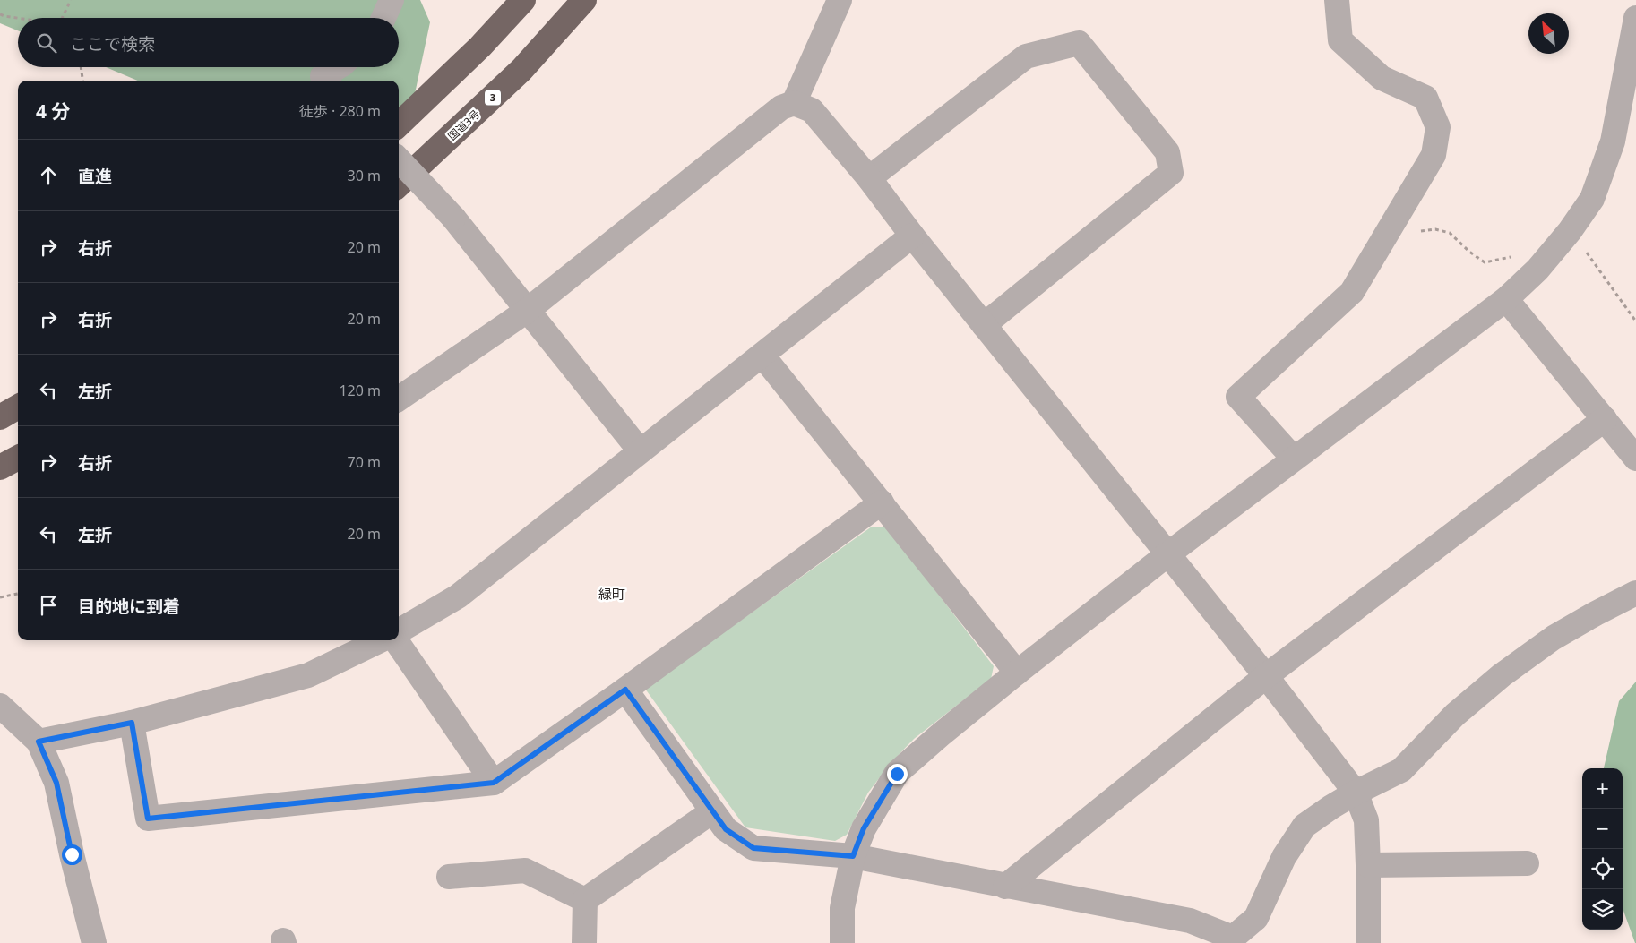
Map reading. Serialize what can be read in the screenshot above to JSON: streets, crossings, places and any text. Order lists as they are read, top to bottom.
{
  "streets": {
    "highway": ["3", "国道3号"]
  },
  "districts": ["緑町"],
  "north": "top left",
  "page": {
    "search": "ここで検索",
    "heading": ["4 分", "徒歩 · 280 m"],
    "list": [
      ["直進", "30 m"],
      ["右折", "20 m"],
      ["右折", "20 m"],
      ["左折", "120 m"],
      ["右折", "70 m"],
      ["左折", "20 m"],
      "目的地に到着"
    ],
    "map_buttons": ["+", "−"]
  }
}
